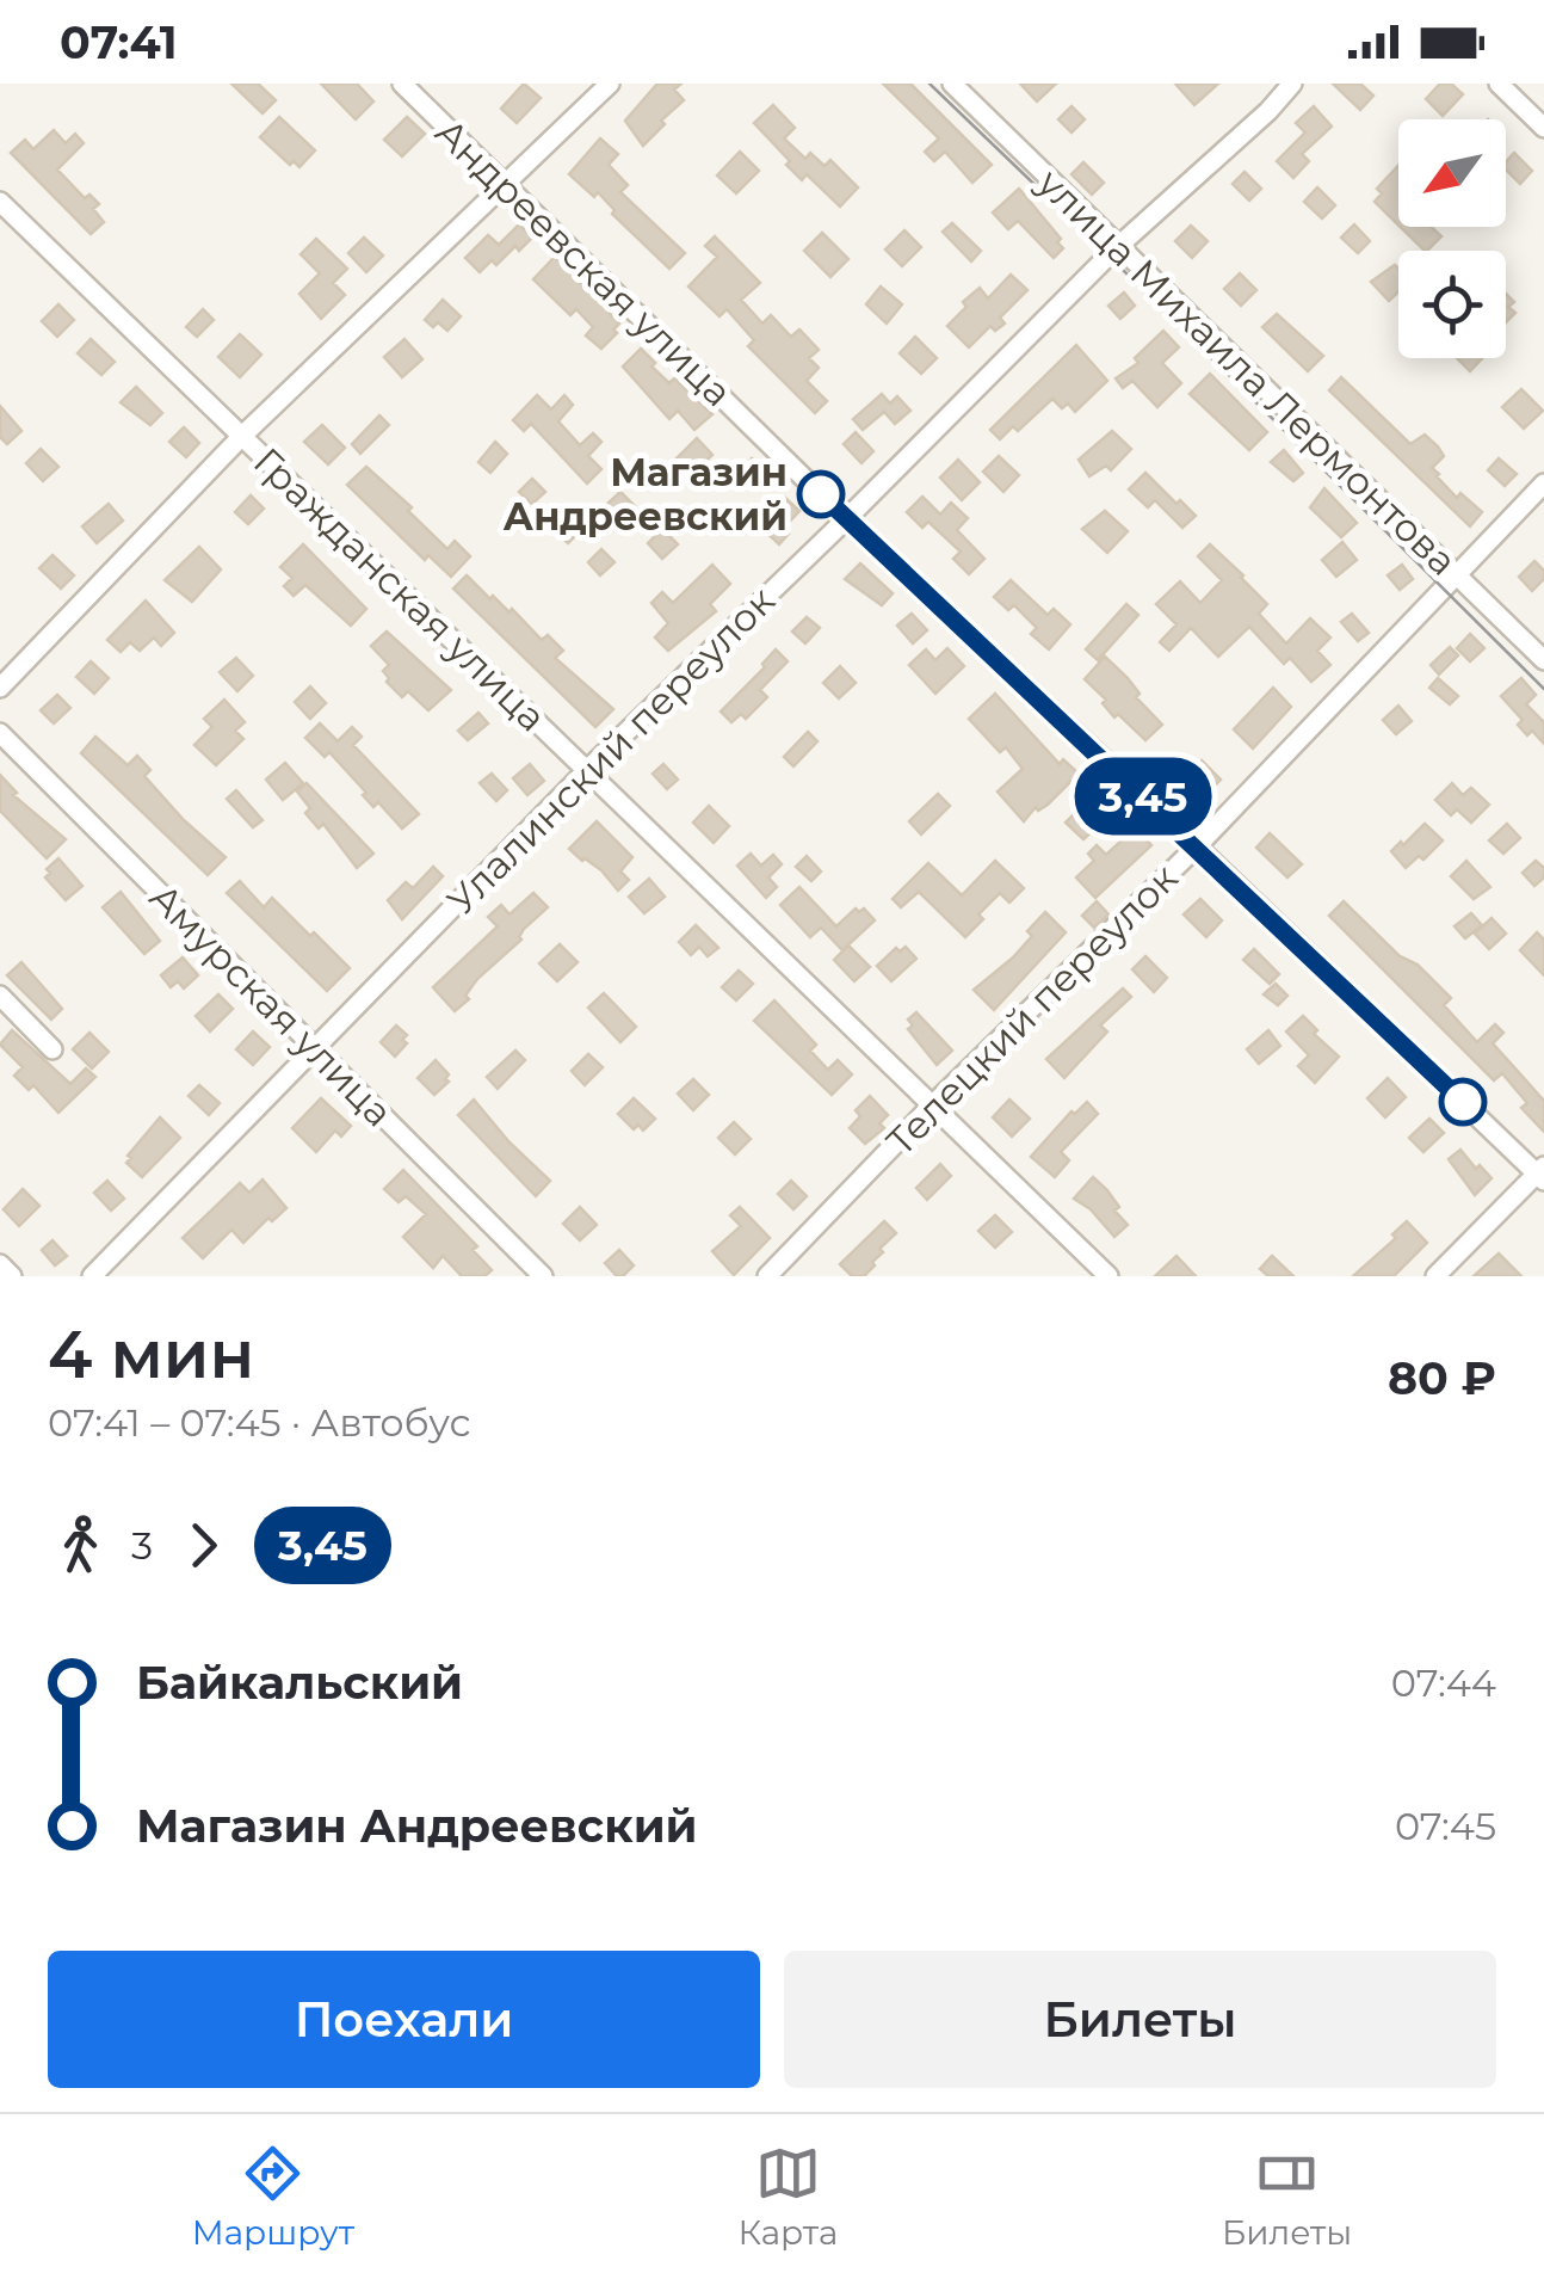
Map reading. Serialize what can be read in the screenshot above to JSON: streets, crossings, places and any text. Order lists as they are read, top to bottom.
{
  "streets": {
    "street": [
      "Андреевская улица",
      "улица Михаила Лермонтова",
      "Гражданская улица",
      "Улалинский переулок",
      "Амурская улица",
      "Телецкий переулок"
    ]
  },
  "crossings": [
    ["Андреевская улица", "Улалинский переулок"],
    ["Андреевская улица", "Телецкий переулок"],
    ["улица Михаила Лермонтова", "Улалинский переулок"],
    ["улица Михаила Лермонтова", "Телецкий переулок"],
    ["Гражданская улица", "Улалинский переулок"],
    ["Гражданская улица", "Телецкий переулок"],
    ["Улалинский переулок", "Амурская улица"]
  ],
  "places": ["Магазин Андреевский"],
  "lines": ["bus line 3,45"],
  "north": "bottom left",
  "page": {
    "status": "07:41",
    "on_map": "3,45",
    "heading": ["4 мин", "07:41 – 07:45 · Автобус", "80 ₽"],
    "legs": ["3", "3,45"],
    "list": [
      {
        "name": "Байкальский",
        "value": "07:44"
      },
      {
        "name": "Магазин Андреевский",
        "value": "07:45"
      }
    ],
    "buttons": ["Поехали", "Билеты"],
    "tabs": ["Маршрут", "Карта", "Билеты"]
  }
}
